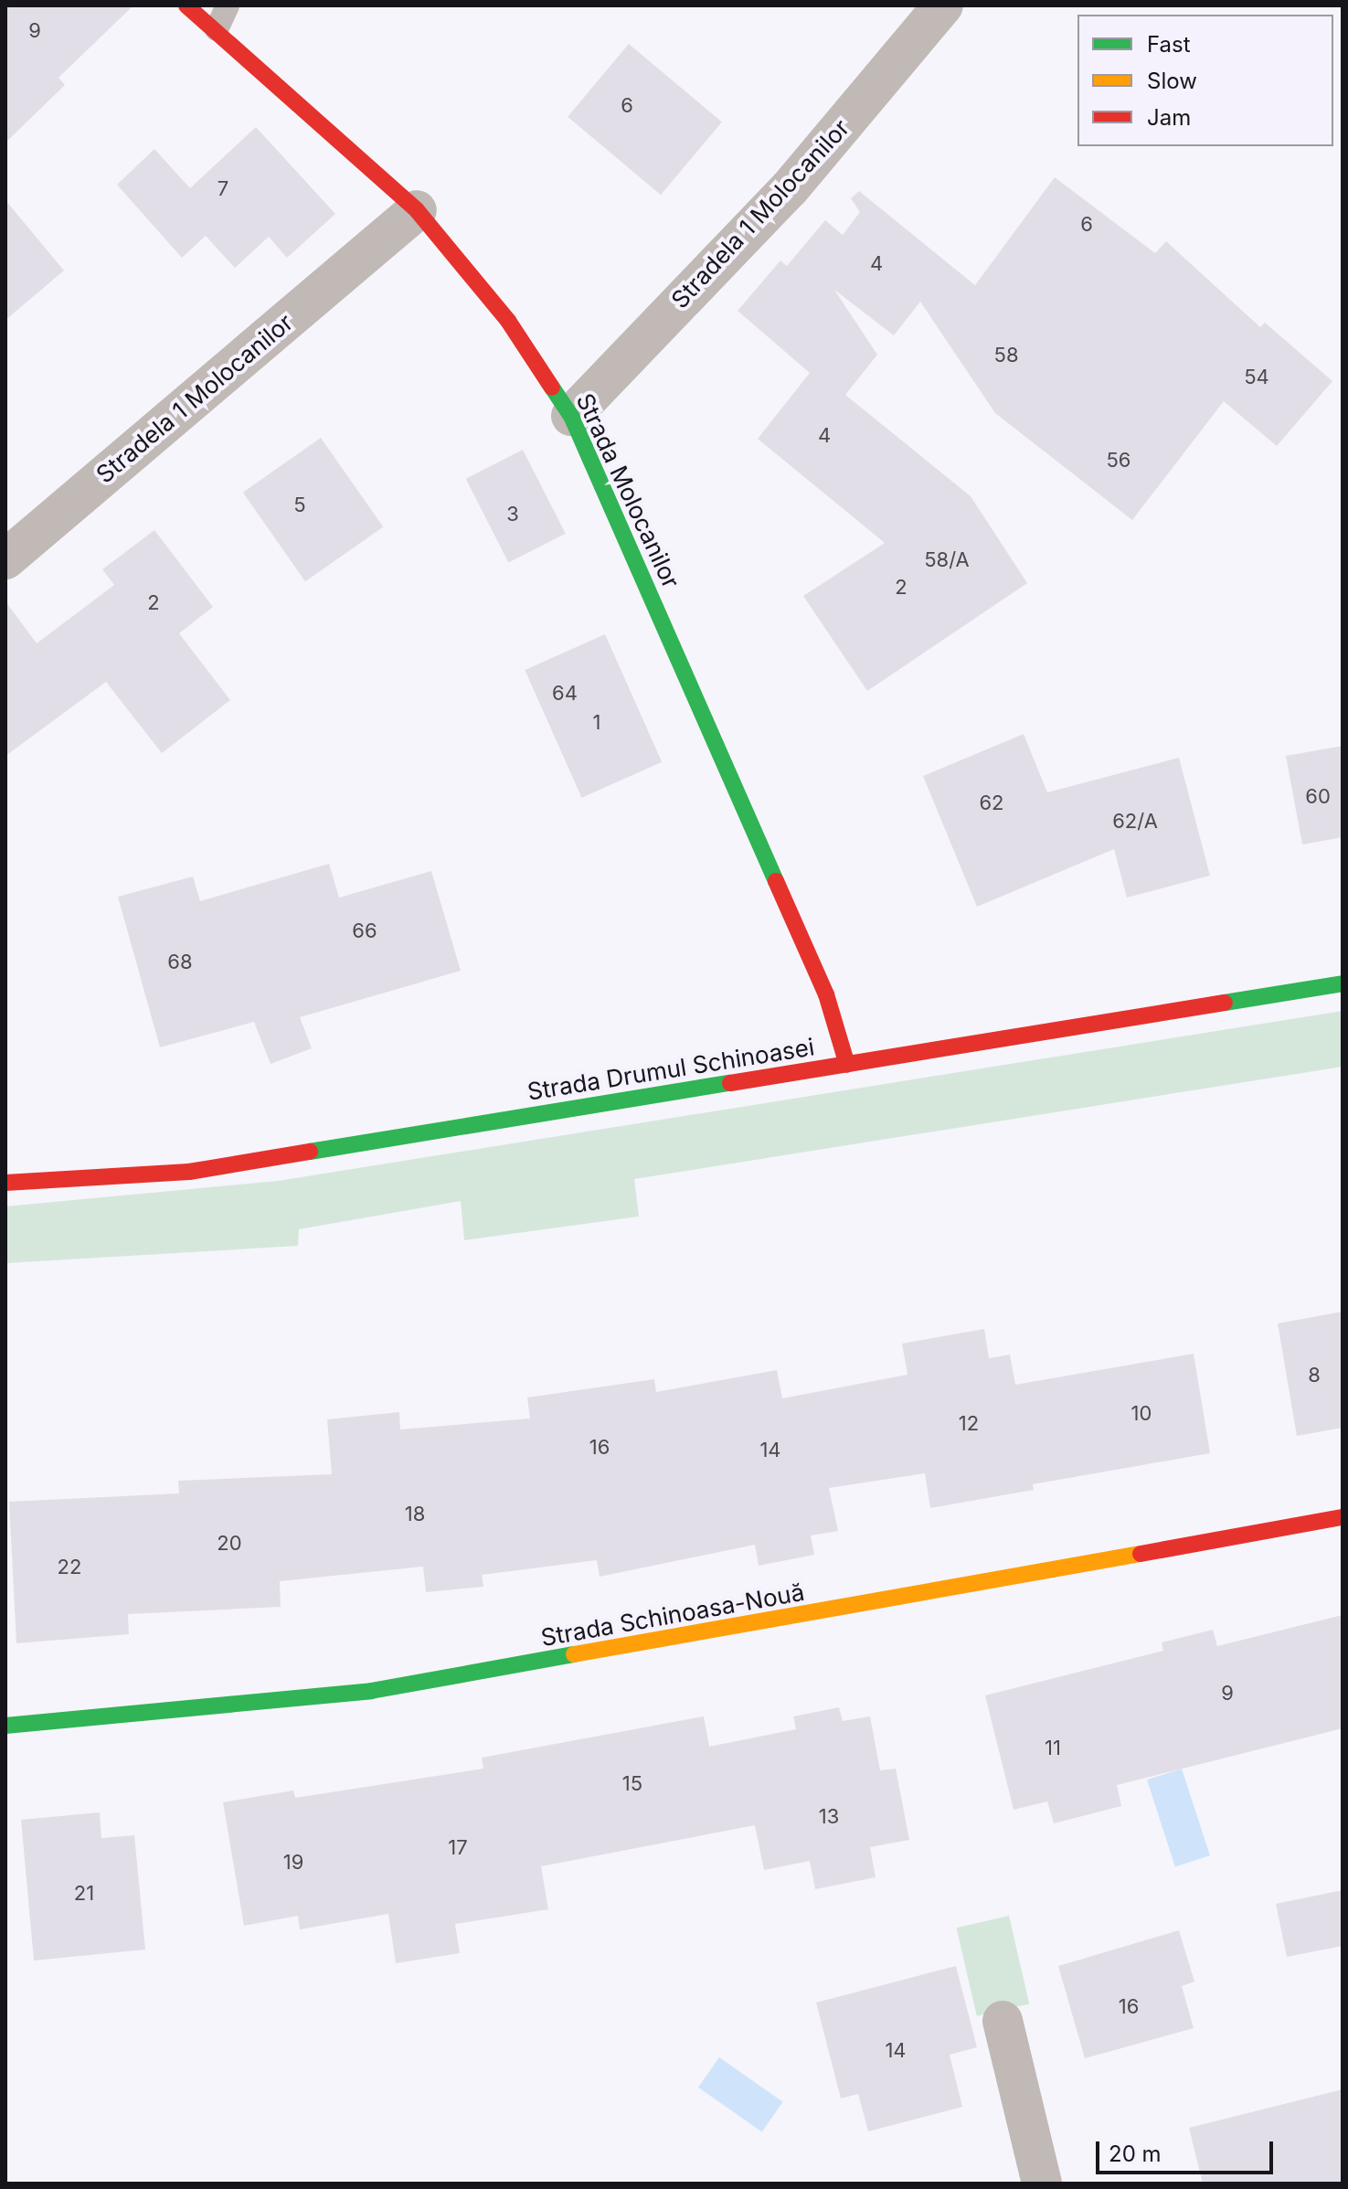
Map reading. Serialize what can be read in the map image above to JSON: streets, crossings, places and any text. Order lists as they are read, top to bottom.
{
  "streets": {
    "street": [
      "Stradela 1 Molocanilor",
      "Strada Molocanilor",
      "Strada Drumul Schinoasei",
      "Strada Schinoasa-Nouă"
    ]
  },
  "crossings": [
    ["Stradela 1 Molocanilor", "Strada Molocanilor"],
    ["Strada Molocanilor", "Strada Drumul Schinoasei"]
  ],
  "house_numbers": [
    "9",
    "6",
    "7",
    "6",
    "4",
    "58",
    "54",
    "4",
    "56",
    "5",
    "3",
    "58/A",
    "2",
    "2",
    "64",
    "1",
    "60",
    "62",
    "62/A",
    "66",
    "68",
    "8",
    "10",
    "12",
    "16",
    "14",
    "18",
    "20",
    "22",
    "9",
    "11",
    "15",
    "13",
    "17",
    "19",
    "21",
    "16",
    "14"
  ],
  "legend": ["Fast", "Slow", "Jam"],
  "scale_bar": "20 m"
}
